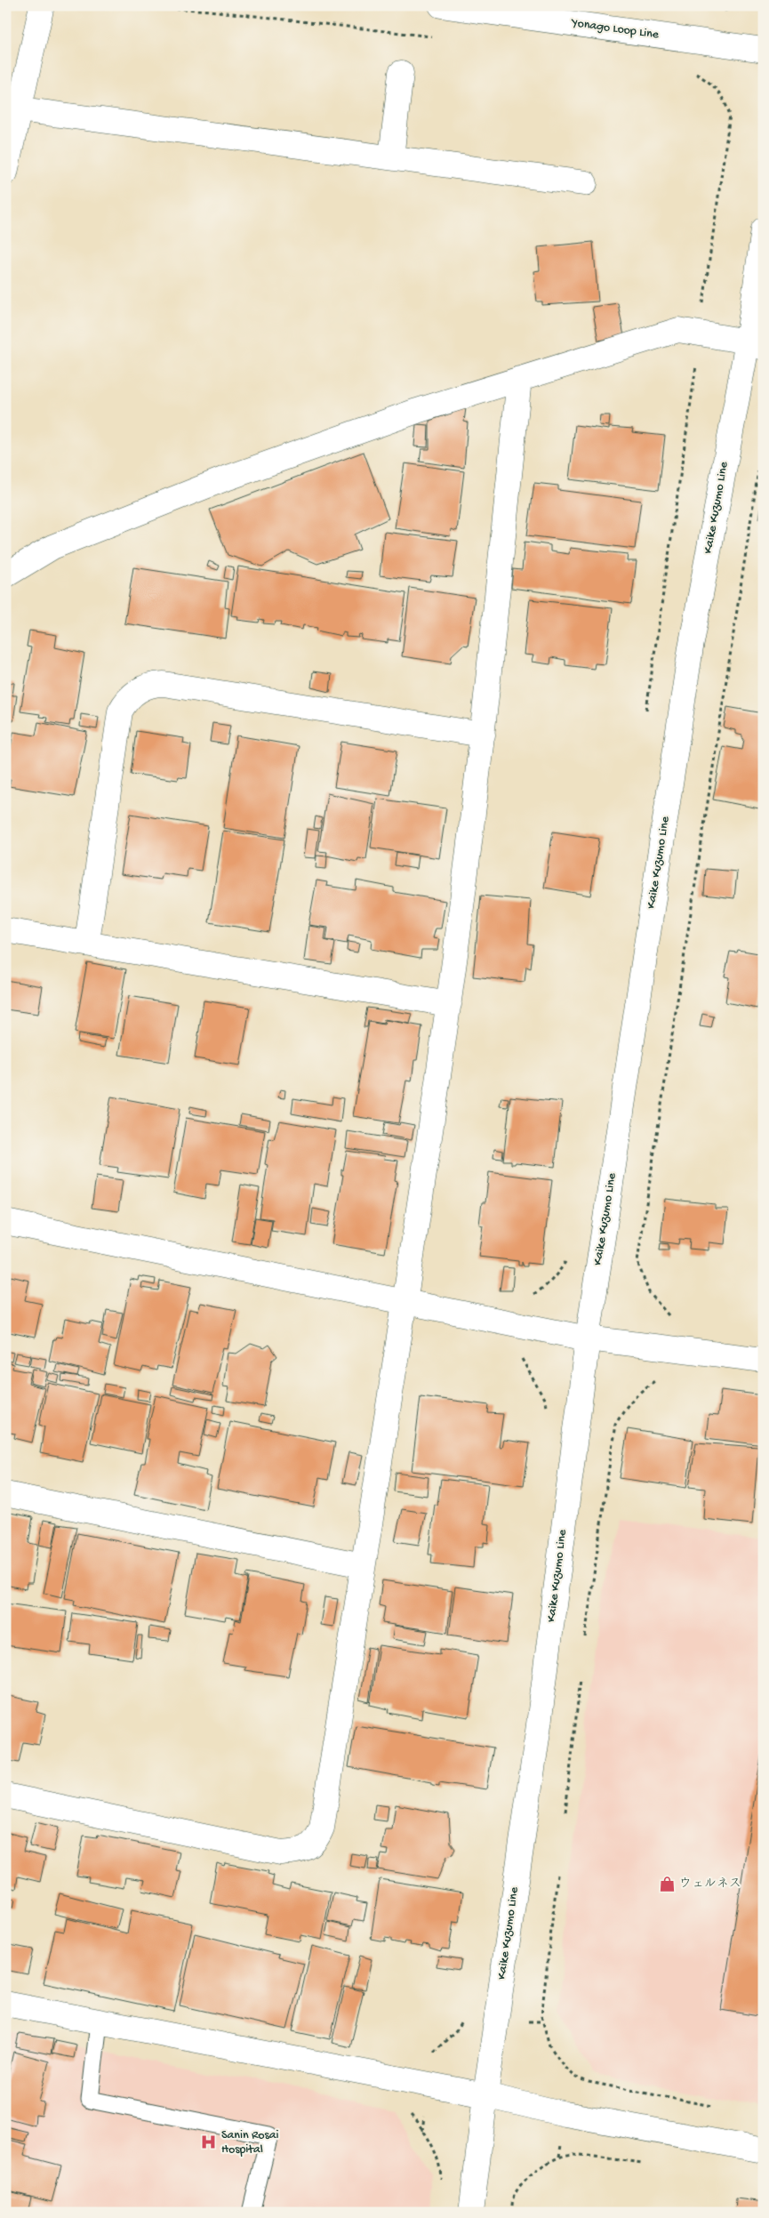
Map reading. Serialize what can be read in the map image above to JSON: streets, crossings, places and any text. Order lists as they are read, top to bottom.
{
  "streets": {
    "street": ["Yonago Loop Line", "Kaike Kuzumo Line"]
  },
  "places": {
    "shop": ["ウェルネス"],
    "hospital": ["Sanin Rosai Hospital"]
  }
}
